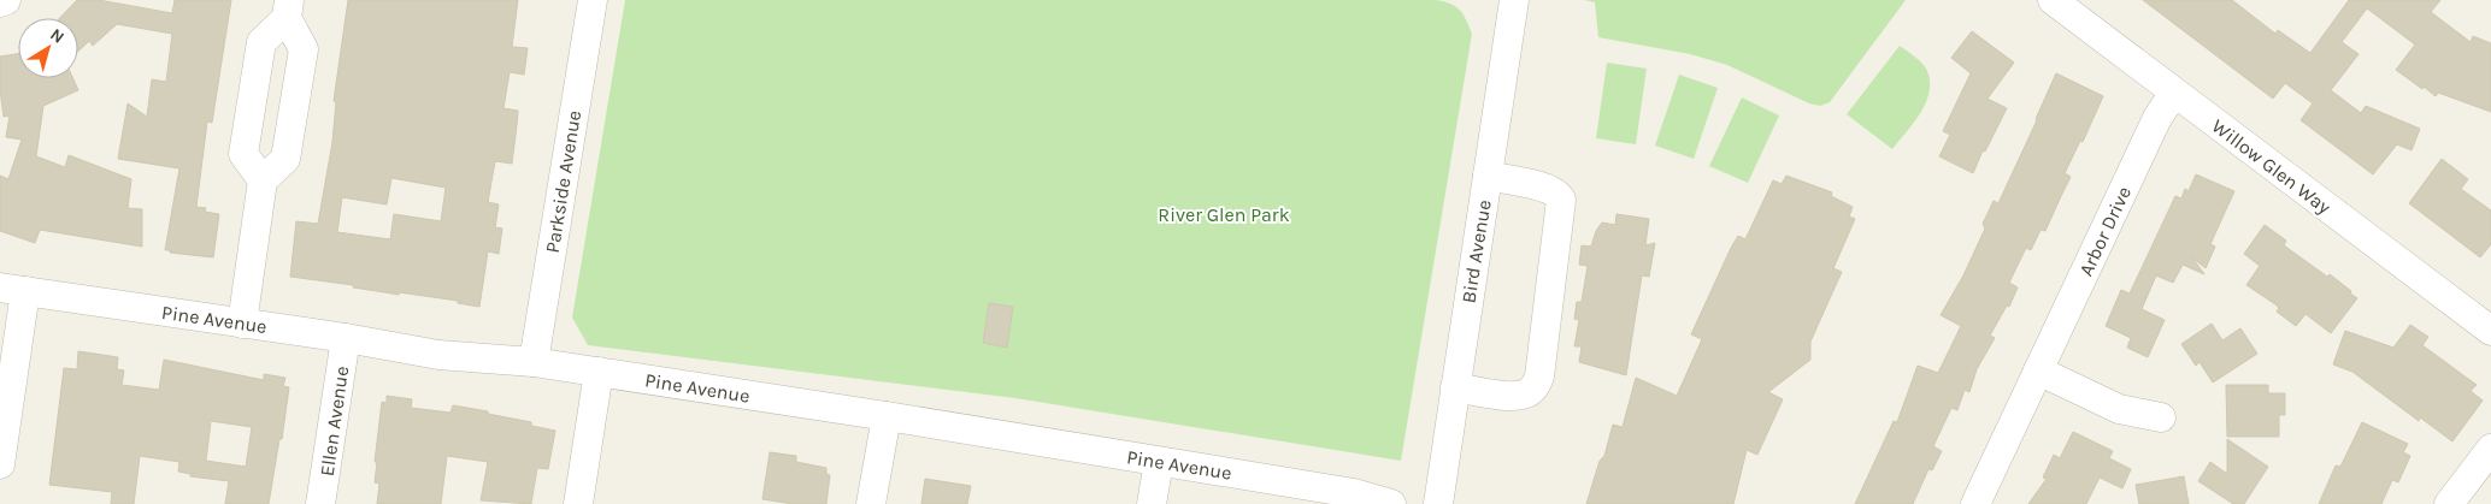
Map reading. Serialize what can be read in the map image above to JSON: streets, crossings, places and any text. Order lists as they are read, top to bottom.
{
  "streets": {
    "street": [
      "Willow Glen Way",
      "Parkside Avenue",
      "Arbor Drive",
      "Bird Avenue",
      "Pine Avenue",
      "Ellen Avenue"
    ]
  },
  "crossings": [
    ["Willow Glen Way", "Arbor Drive"],
    ["Parkside Avenue", "Pine Avenue"],
    ["Pine Avenue", "Ellen Avenue"]
  ],
  "parks": ["River Glen Park"],
  "north": "top right"
}
